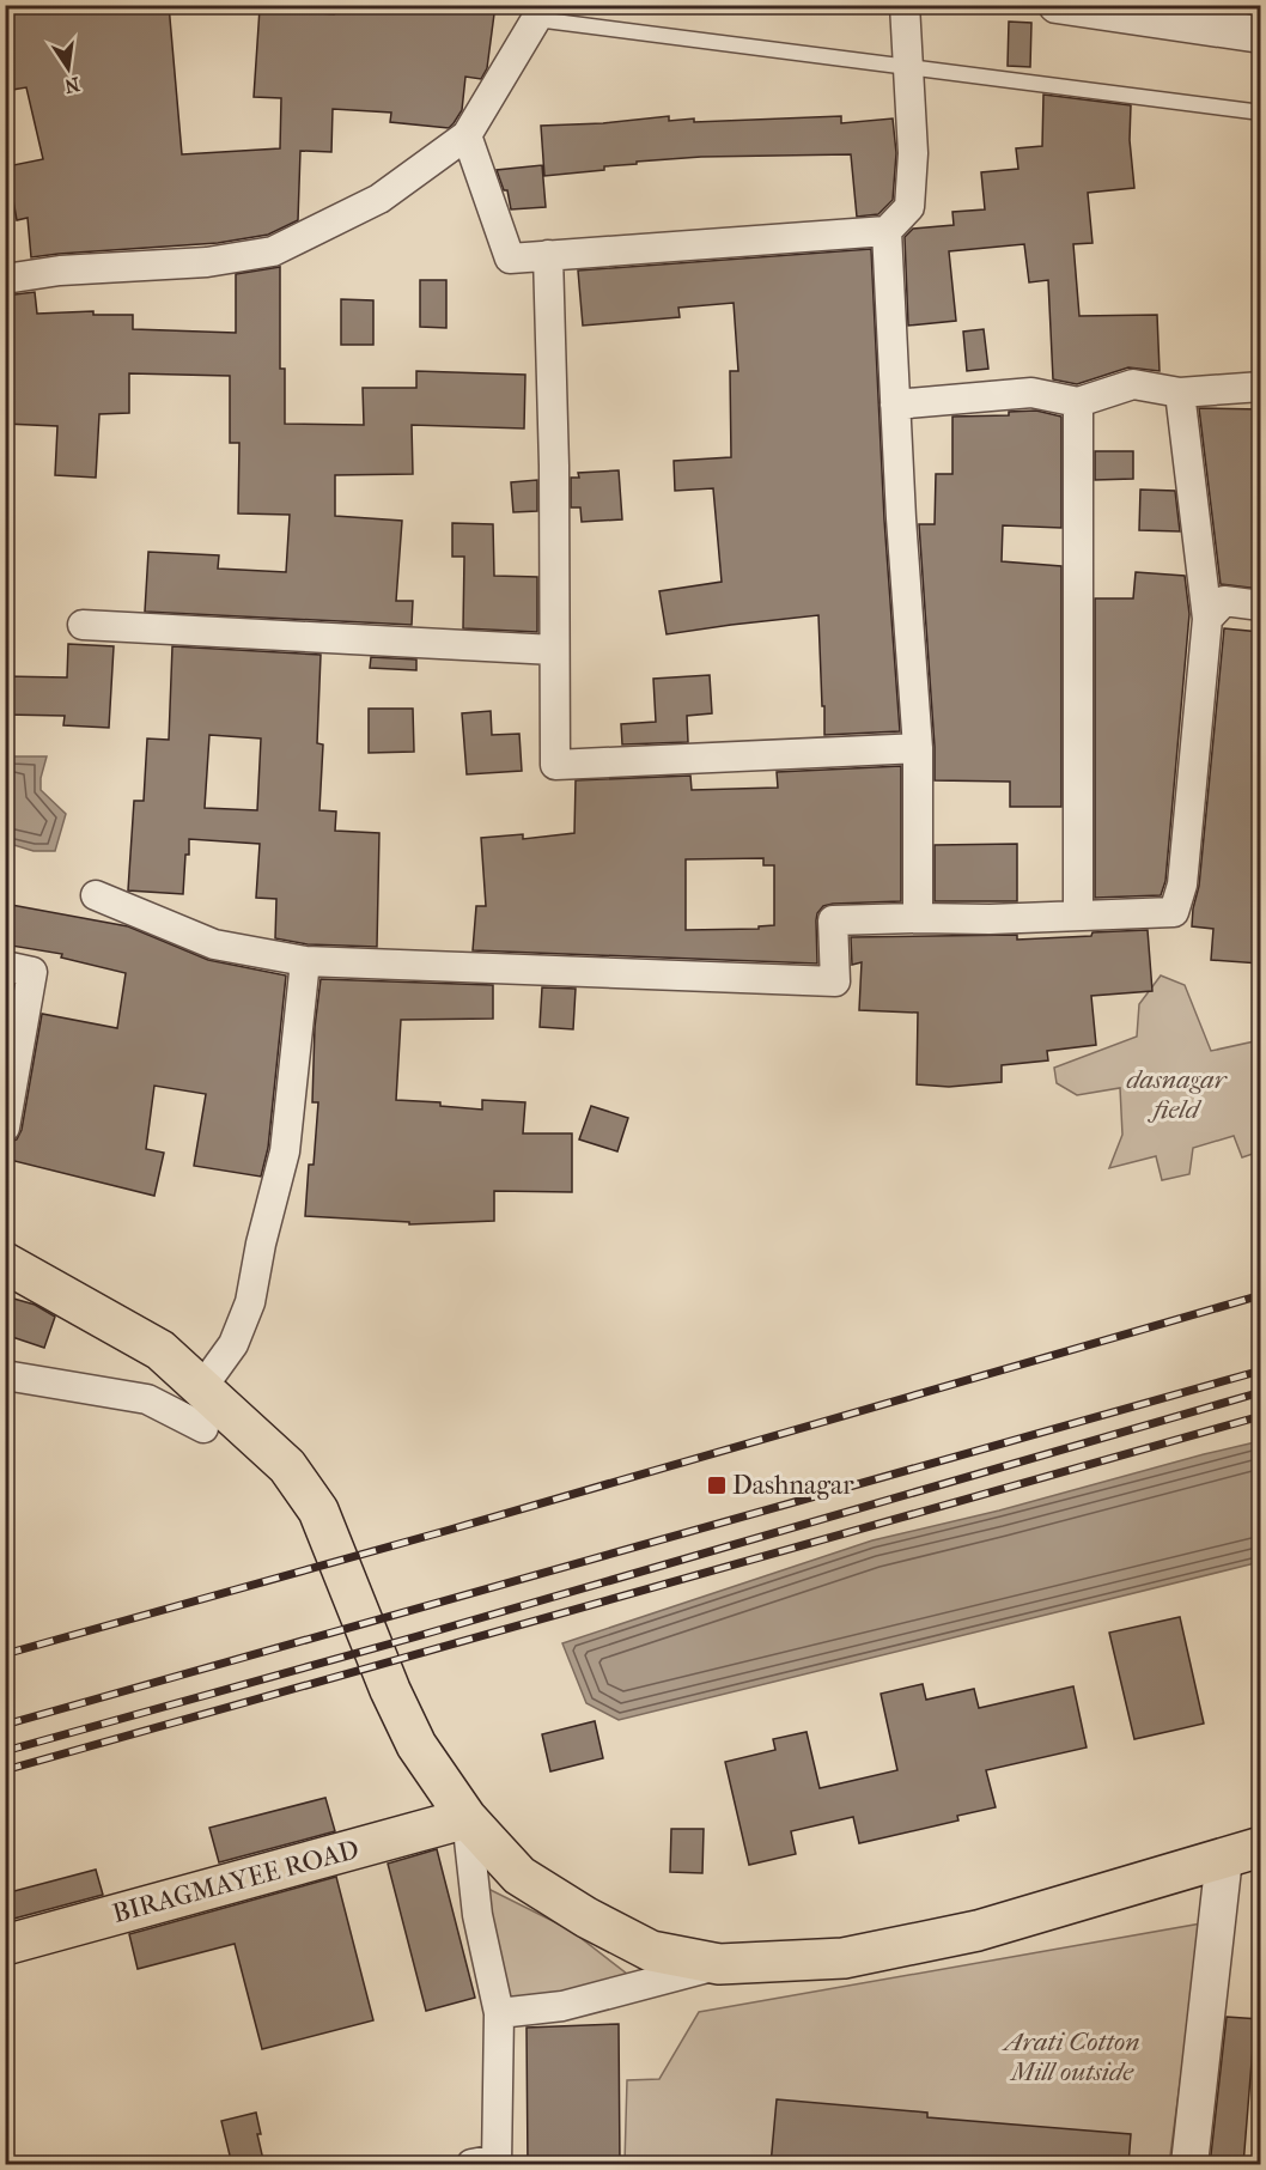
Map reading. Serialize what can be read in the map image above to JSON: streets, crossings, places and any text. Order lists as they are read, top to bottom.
{
  "streets": {
    "main road": ["BIRAGMAYEE ROAD"]
  },
  "parks": ["dasnagar field", "Arati Cotton Mill outside"],
  "places": {
    "transit": ["Dashnagar"]
  },
  "north": "bottom"
}
